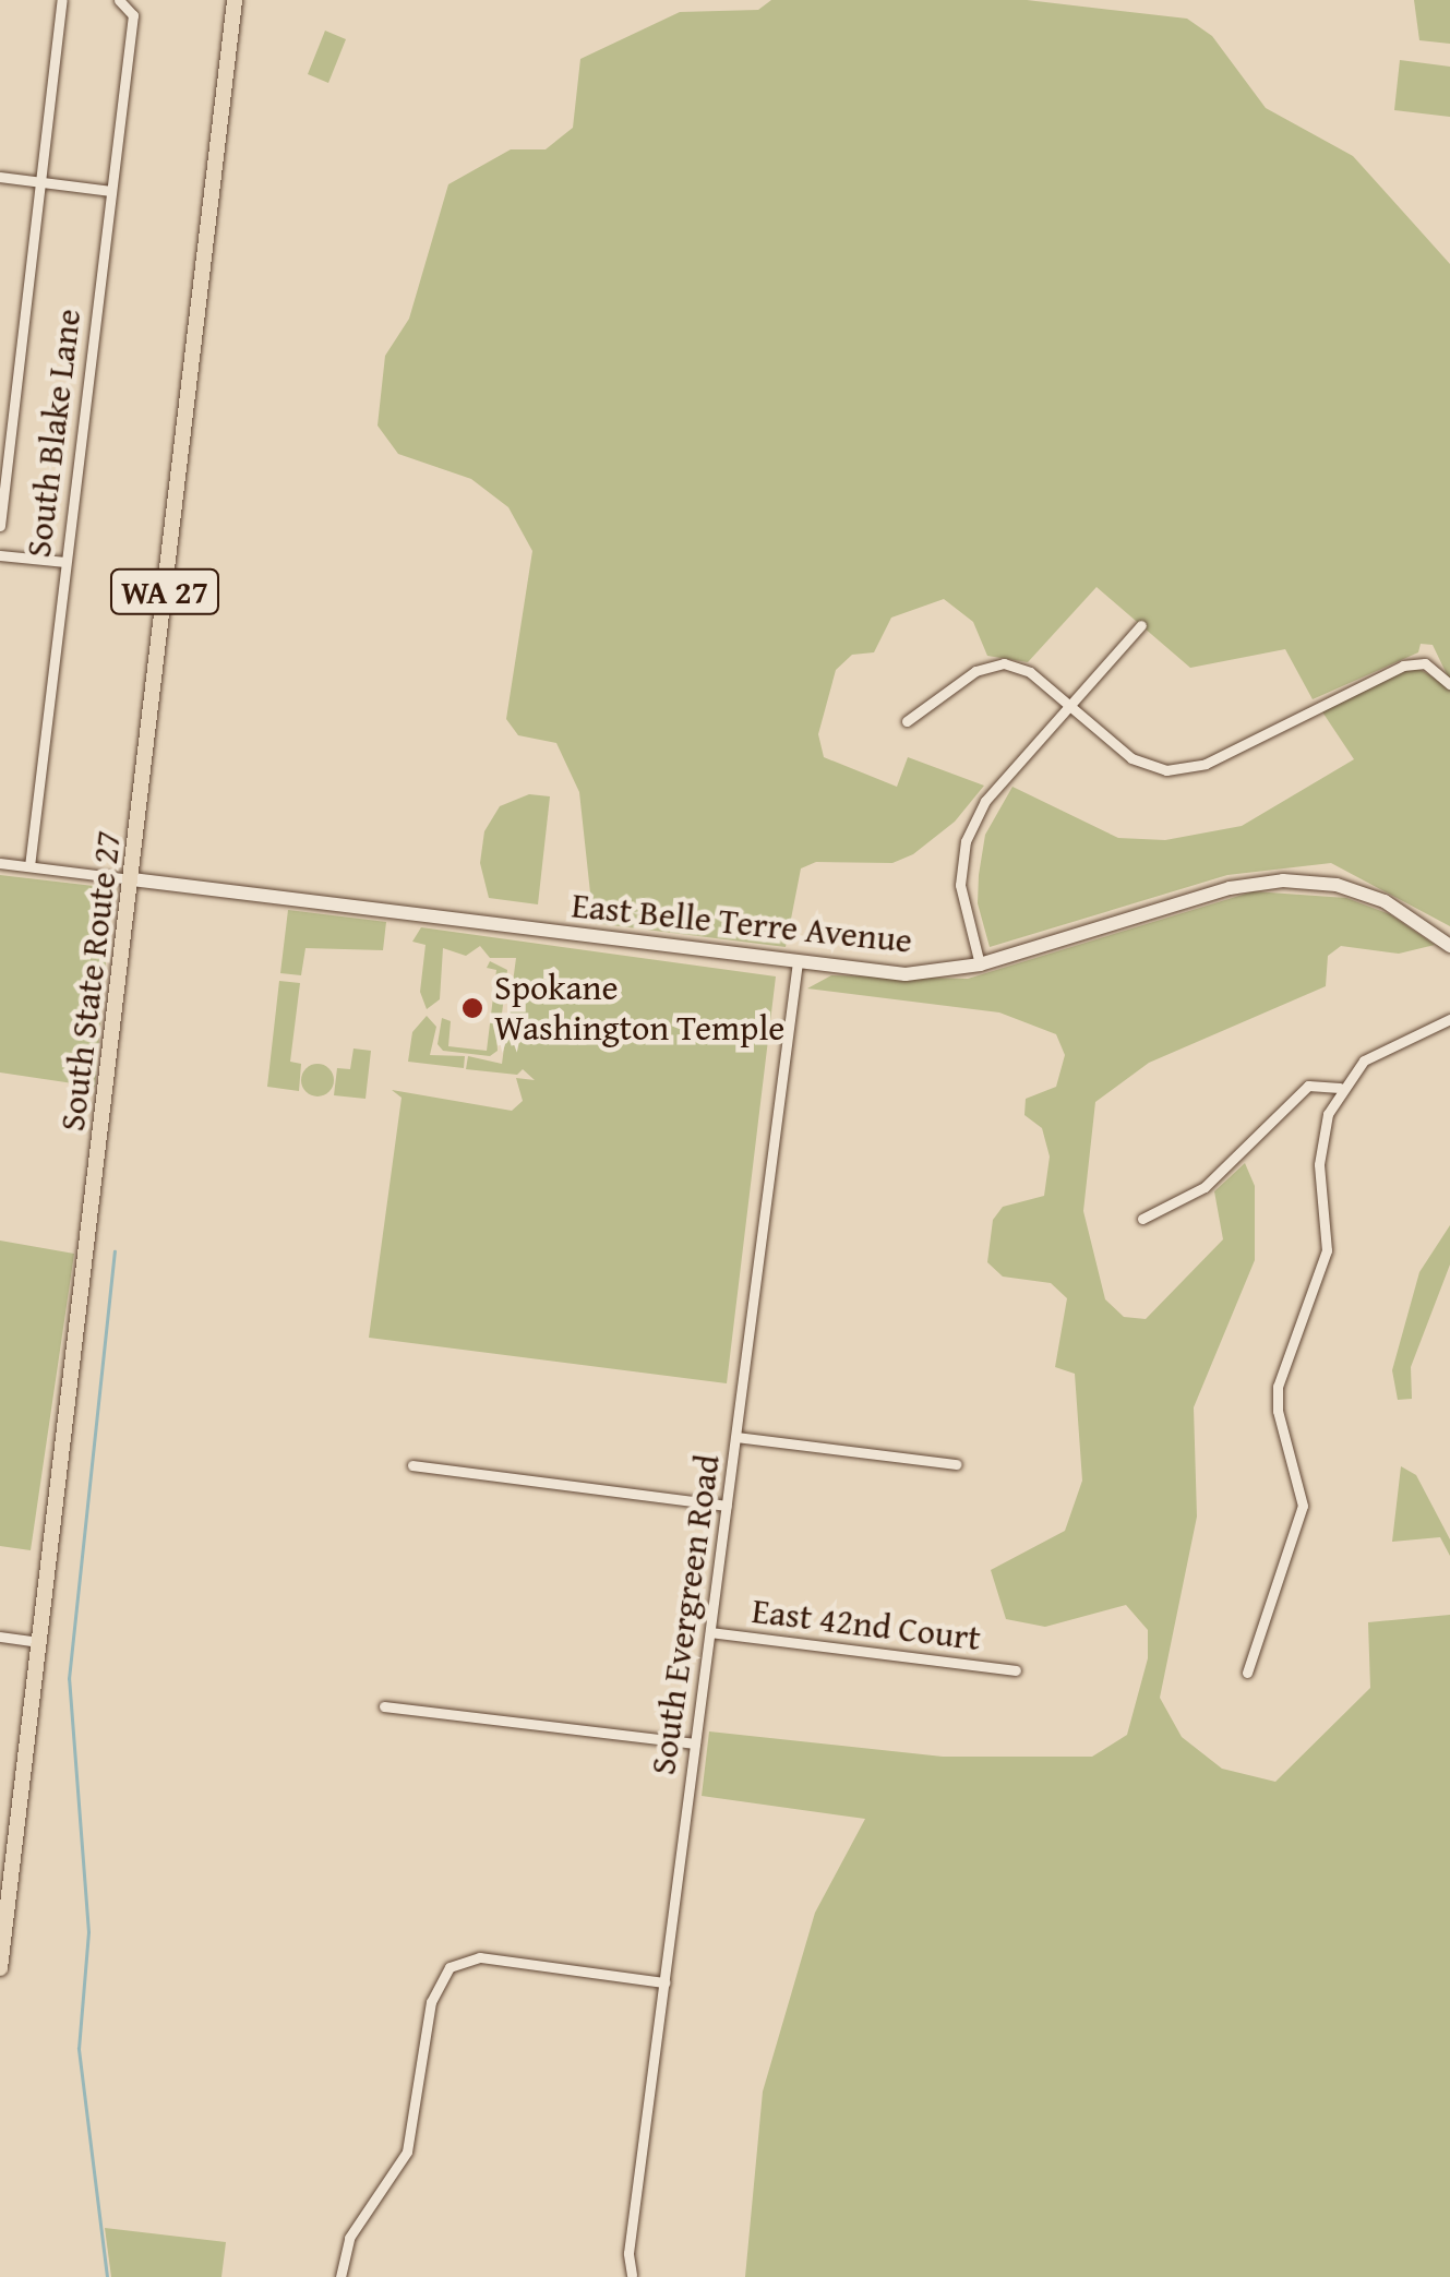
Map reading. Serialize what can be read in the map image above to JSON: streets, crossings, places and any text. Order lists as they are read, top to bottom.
{
  "streets": {
    "main road": ["WA 27", "South State Route 27"],
    "street": [
      "South Blake Lane",
      "East Belle Terre Avenue",
      "South Evergreen Road",
      "East 42nd Court"
    ]
  },
  "crossings": [
    ["East Belle Terre Avenue", "South State Route 27"],
    ["East Belle Terre Avenue", "South Evergreen Road"],
    ["South Evergreen Road", "East 42nd Court"]
  ],
  "places": ["Spokane Washington Temple"]
}
